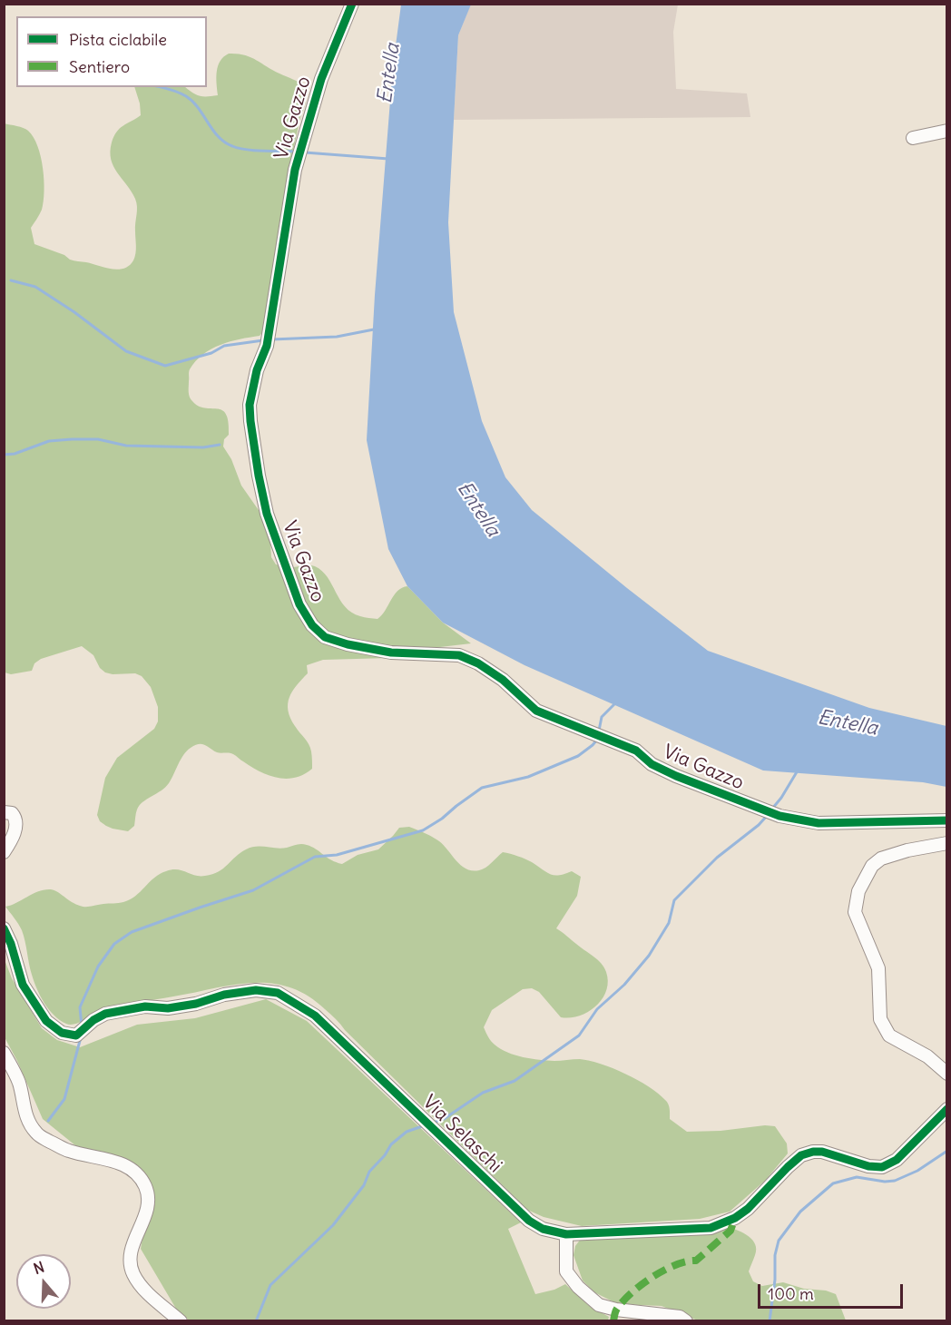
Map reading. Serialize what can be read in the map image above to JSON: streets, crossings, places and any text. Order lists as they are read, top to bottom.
{
  "streets": {
    "street": ["Via Gazzo", "Via Selaschi"]
  },
  "water": ["Entella"],
  "legend": ["Pista ciclabile", "Sentiero"],
  "scale_bar": "100 m",
  "north": "top"
}
